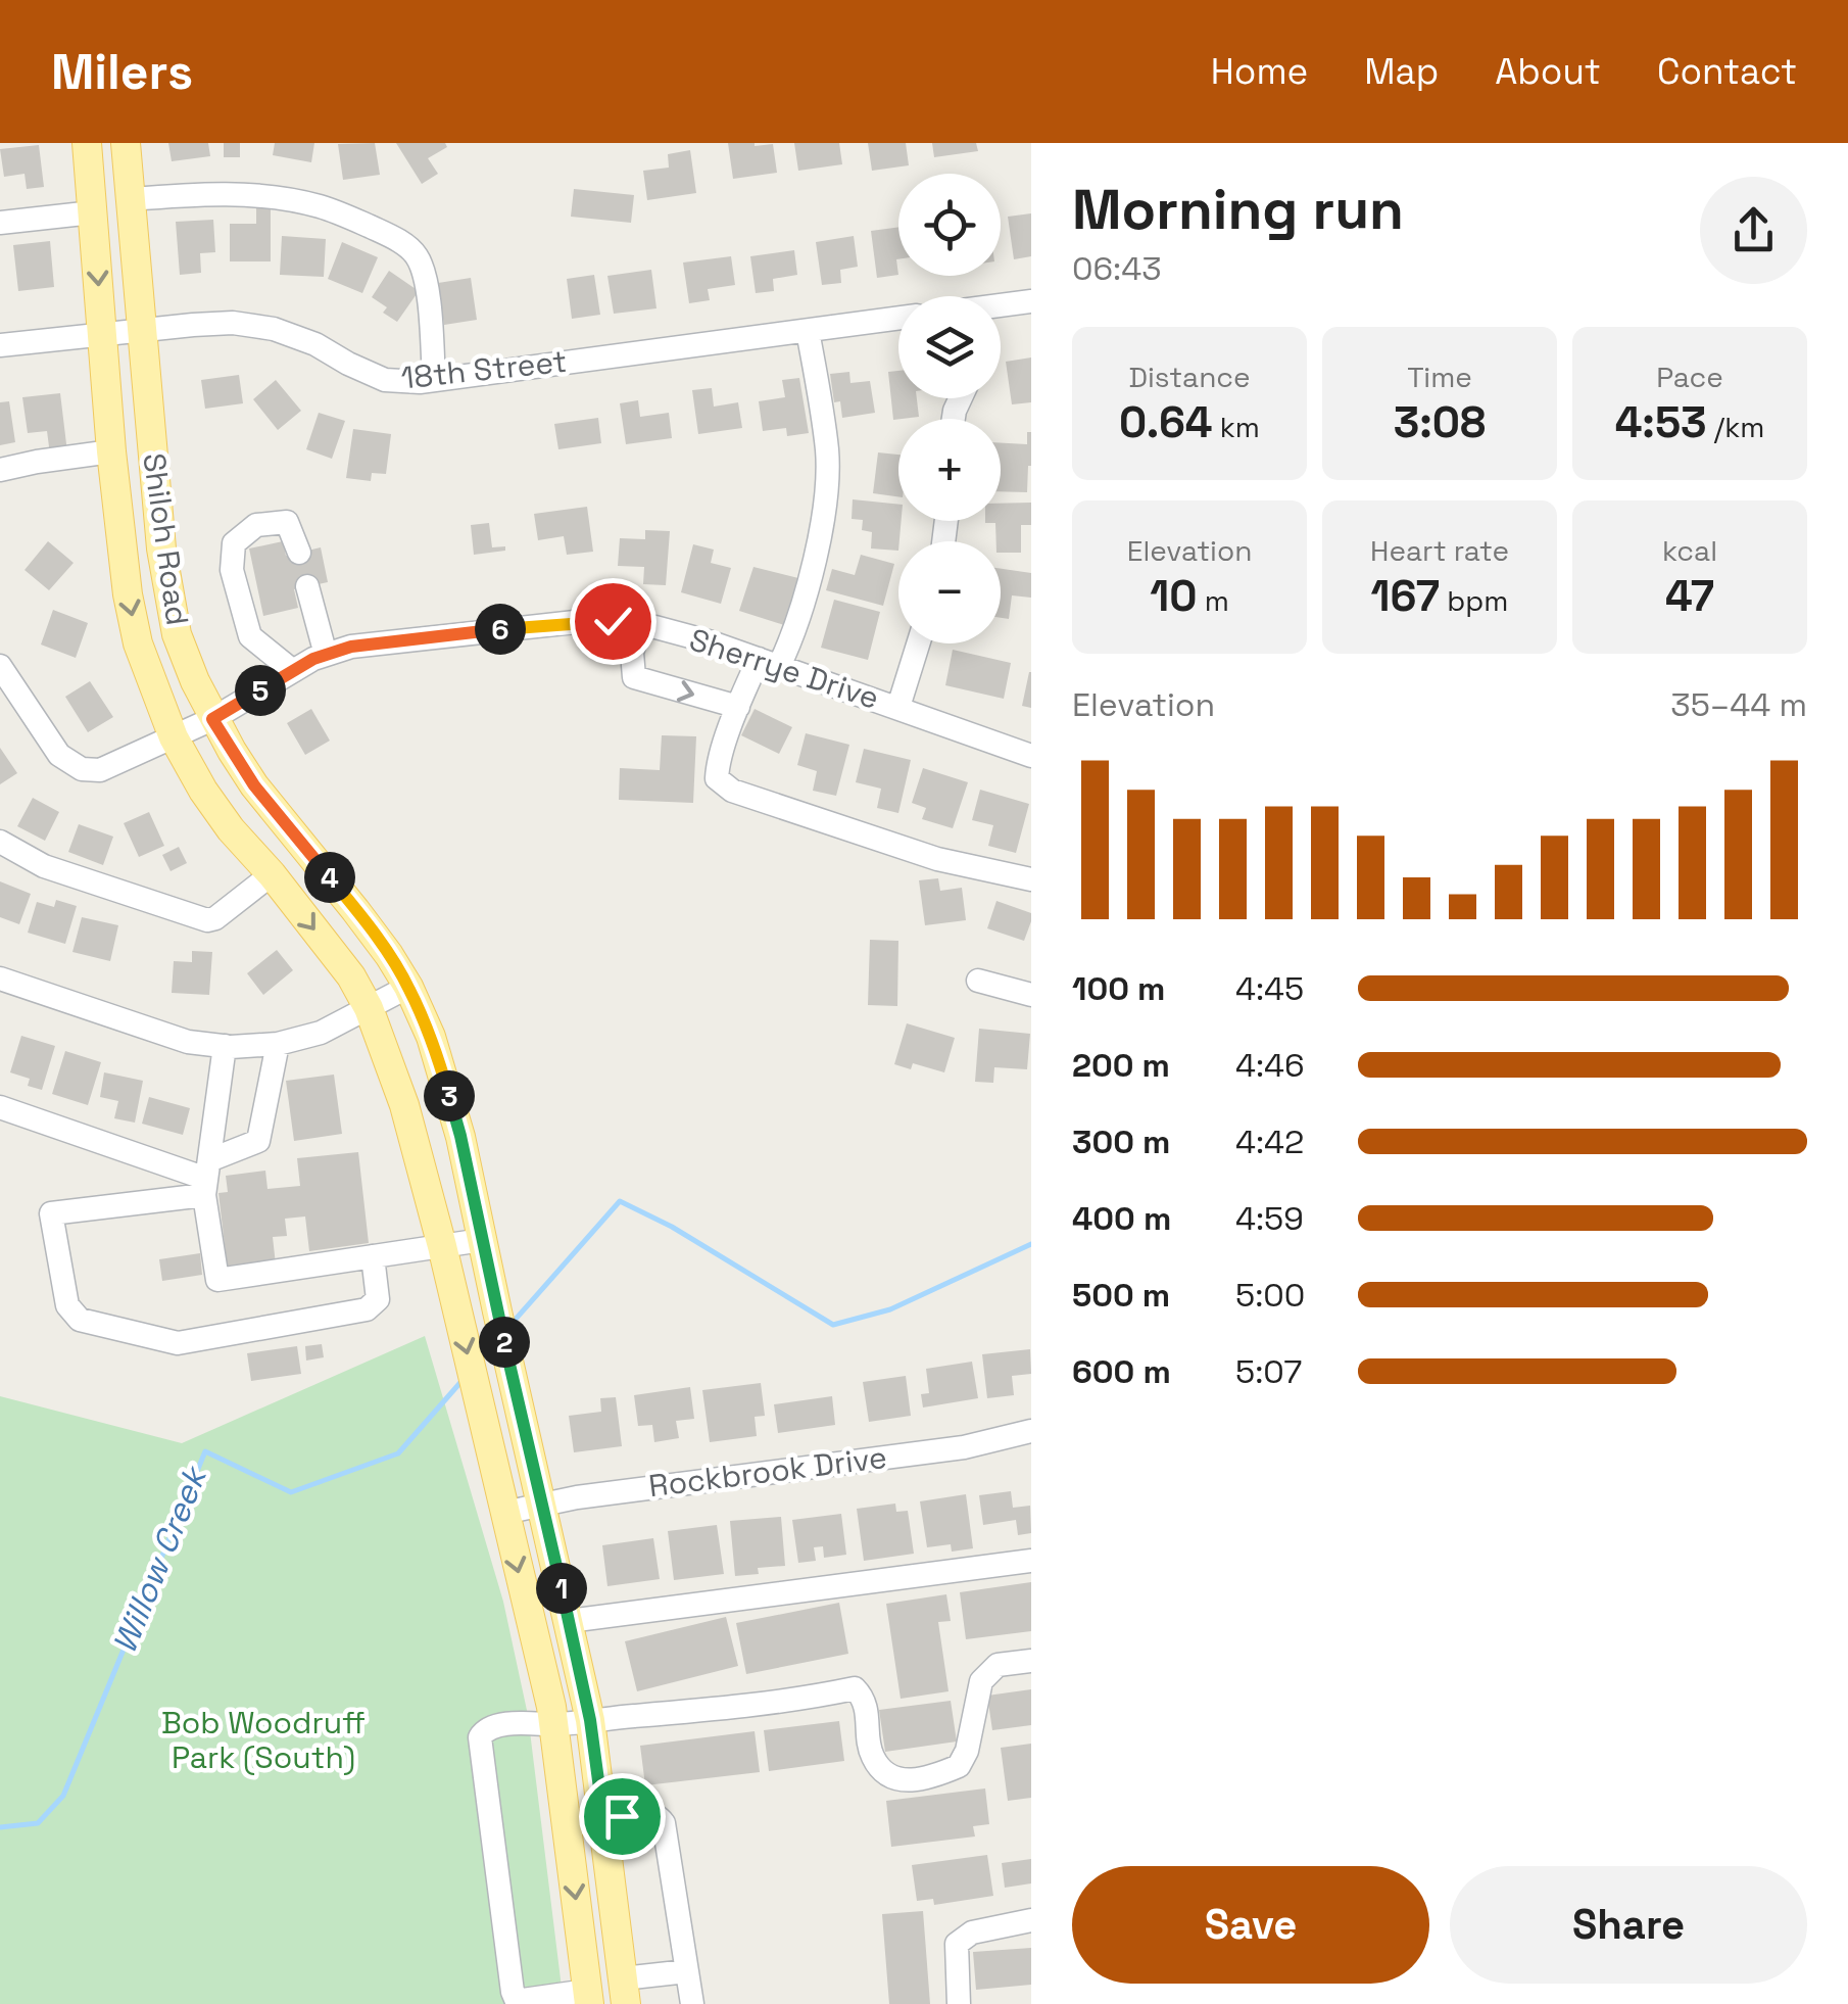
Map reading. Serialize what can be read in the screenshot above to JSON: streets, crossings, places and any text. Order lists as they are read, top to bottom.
{
  "streets": {
    "main road": ["Shiloh Road"],
    "street": ["18th Street", "Sherrye Drive", "Rockbrook Drive"]
  },
  "crossings": [
    ["18th Street", "Shiloh Road"],
    ["Shiloh Road", "Sherrye Drive"],
    ["Shiloh Road", "Rockbrook Drive"]
  ],
  "water": ["Willow Creek"],
  "parks": ["Bob Woodruff Park (South)"],
  "page": {
    "header": "Milers",
    "nav": [
      "Home",
      "Map",
      "About",
      "Contact"
    ],
    "heading": ["Morning run", "06:43"],
    "map_buttons": ["+", "−"],
    "stats": [
      ["Distance", "0.64 km"],
      ["Time", "3:08"],
      ["Pace", "4:53 /km"],
      ["Elevation", "10 m"],
      ["Heart rate", "167 bpm"],
      ["kcal", "47"]
    ],
    "pins": [
      "6",
      "5",
      "4",
      "3",
      "2",
      "1"
    ],
    "chart": ["Elevation", "35–44 m"],
    "list": [
      {
        "name": "100 m",
        "note": "4:45"
      },
      {
        "name": "200 m",
        "note": "4:46"
      },
      {
        "name": "300 m",
        "note": "4:42"
      },
      {
        "name": "400 m",
        "note": "4:59"
      },
      {
        "name": "500 m",
        "note": "5:00"
      },
      {
        "name": "600 m",
        "note": "5:07"
      }
    ],
    "buttons": ["Save", "Share"]
  }
}
